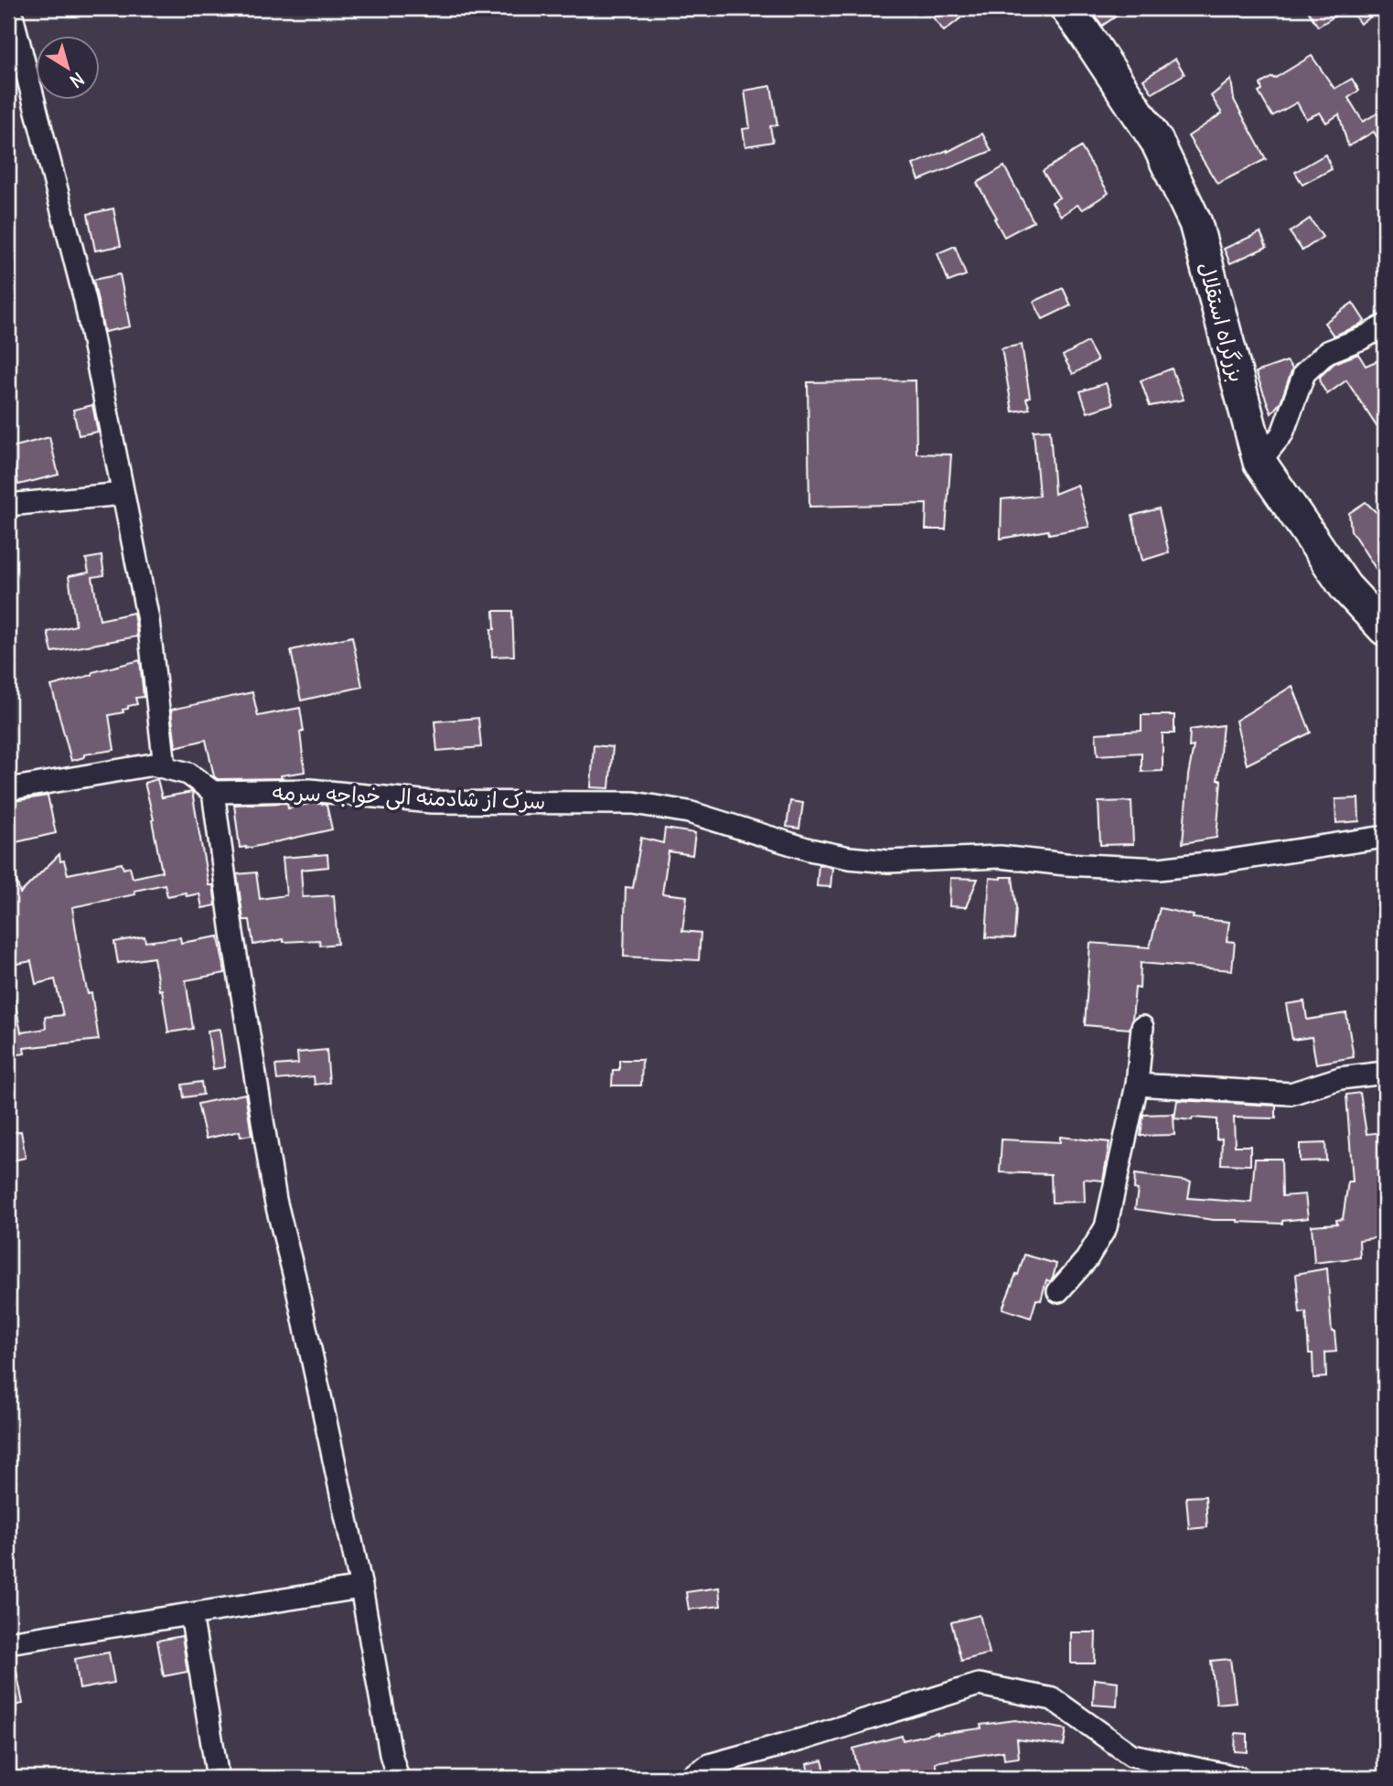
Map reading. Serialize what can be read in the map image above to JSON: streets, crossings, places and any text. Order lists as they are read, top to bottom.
{
  "streets": {
    "highway": ["بزرگراه استقلال"],
    "street": ["سرک از شادمنه الی خواجه سرمه"]
  },
  "north": "bottom right"
}
